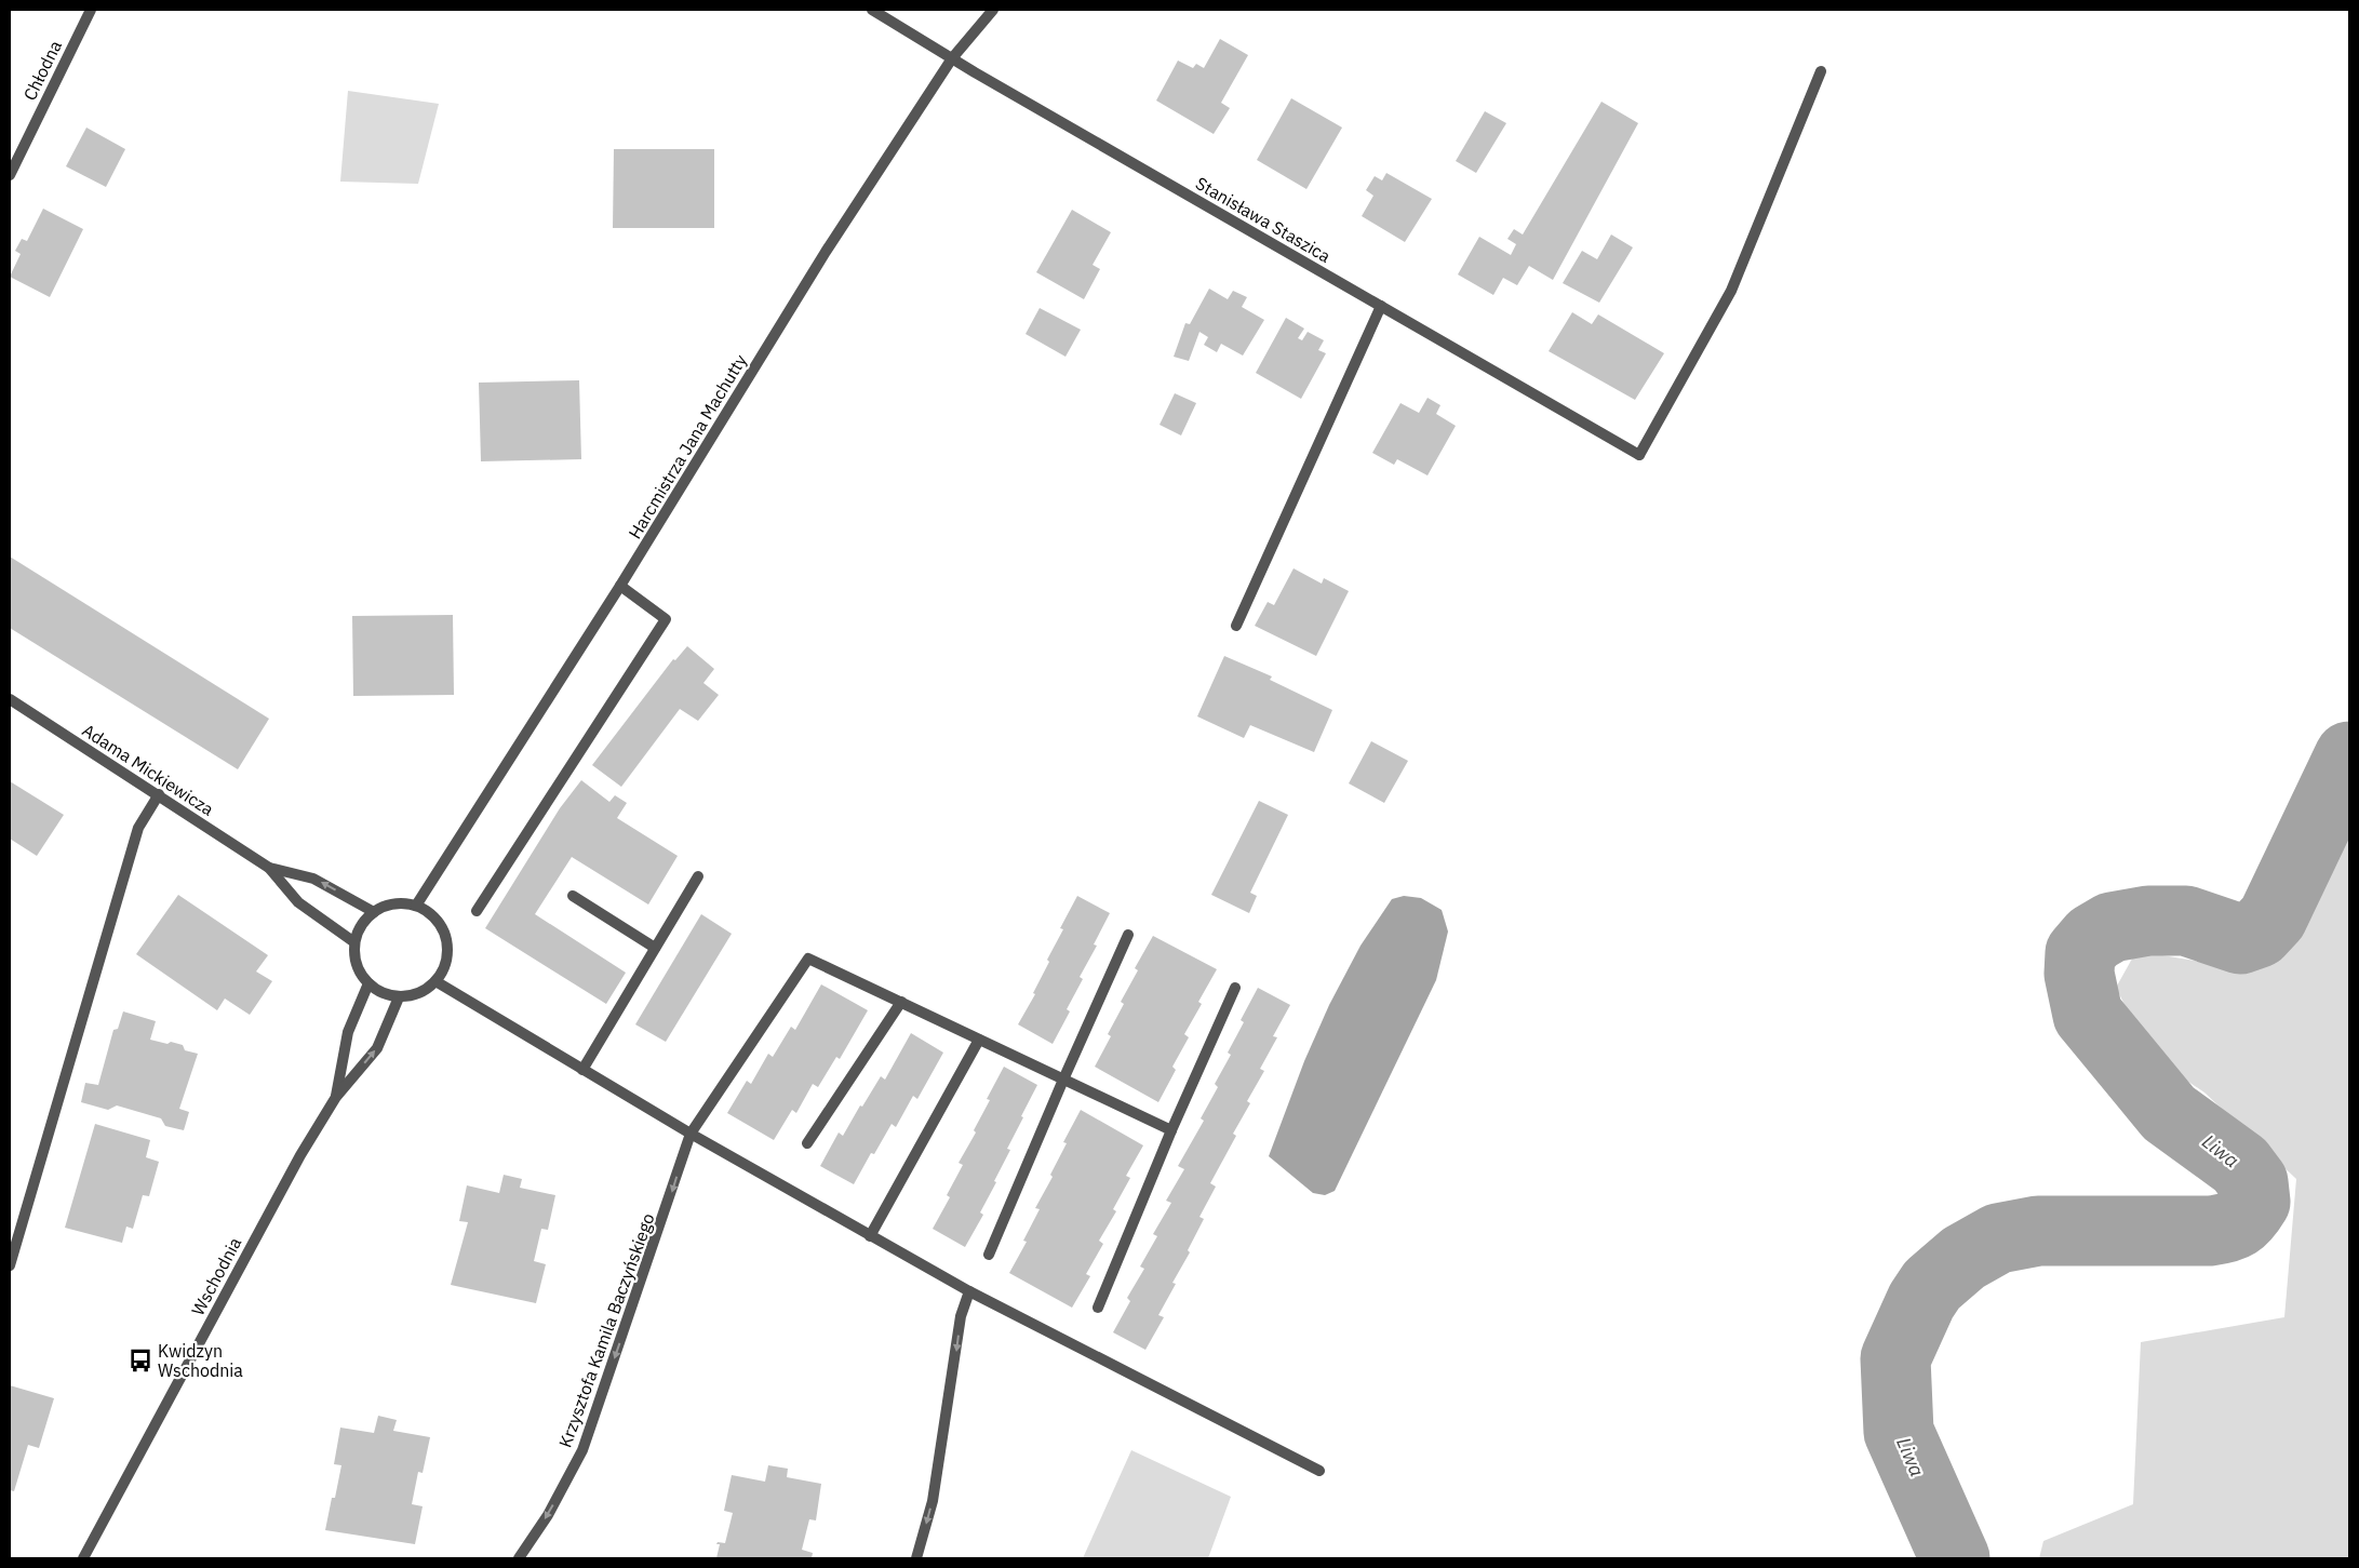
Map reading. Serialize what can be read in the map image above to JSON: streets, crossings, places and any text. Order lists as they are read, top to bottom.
{
  "streets": {
    "street": [
      "Chłodna",
      "Stanisława Staszica",
      "Harcmistrza Jana Machutty",
      "Adama Mickiewicza",
      "Wschodnia",
      "Krzysztofa Kamila Baczyńskiego"
    ]
  },
  "crossings": [
    ["Stanisława Staszica", "Harcmistrza Jana Machutty"],
    ["Harcmistrza Jana Machutty", "Adama Mickiewicza"],
    ["Harcmistrza Jana Machutty", "Wschodnia"],
    ["Adama Mickiewicza", "Wschodnia"]
  ],
  "one_way": ["Krzysztofa Kamila Baczyńskiego"],
  "water": ["Liwa"],
  "places": {
    "bus stop": ["Kwidzyn Wschodnia"]
  }
}
